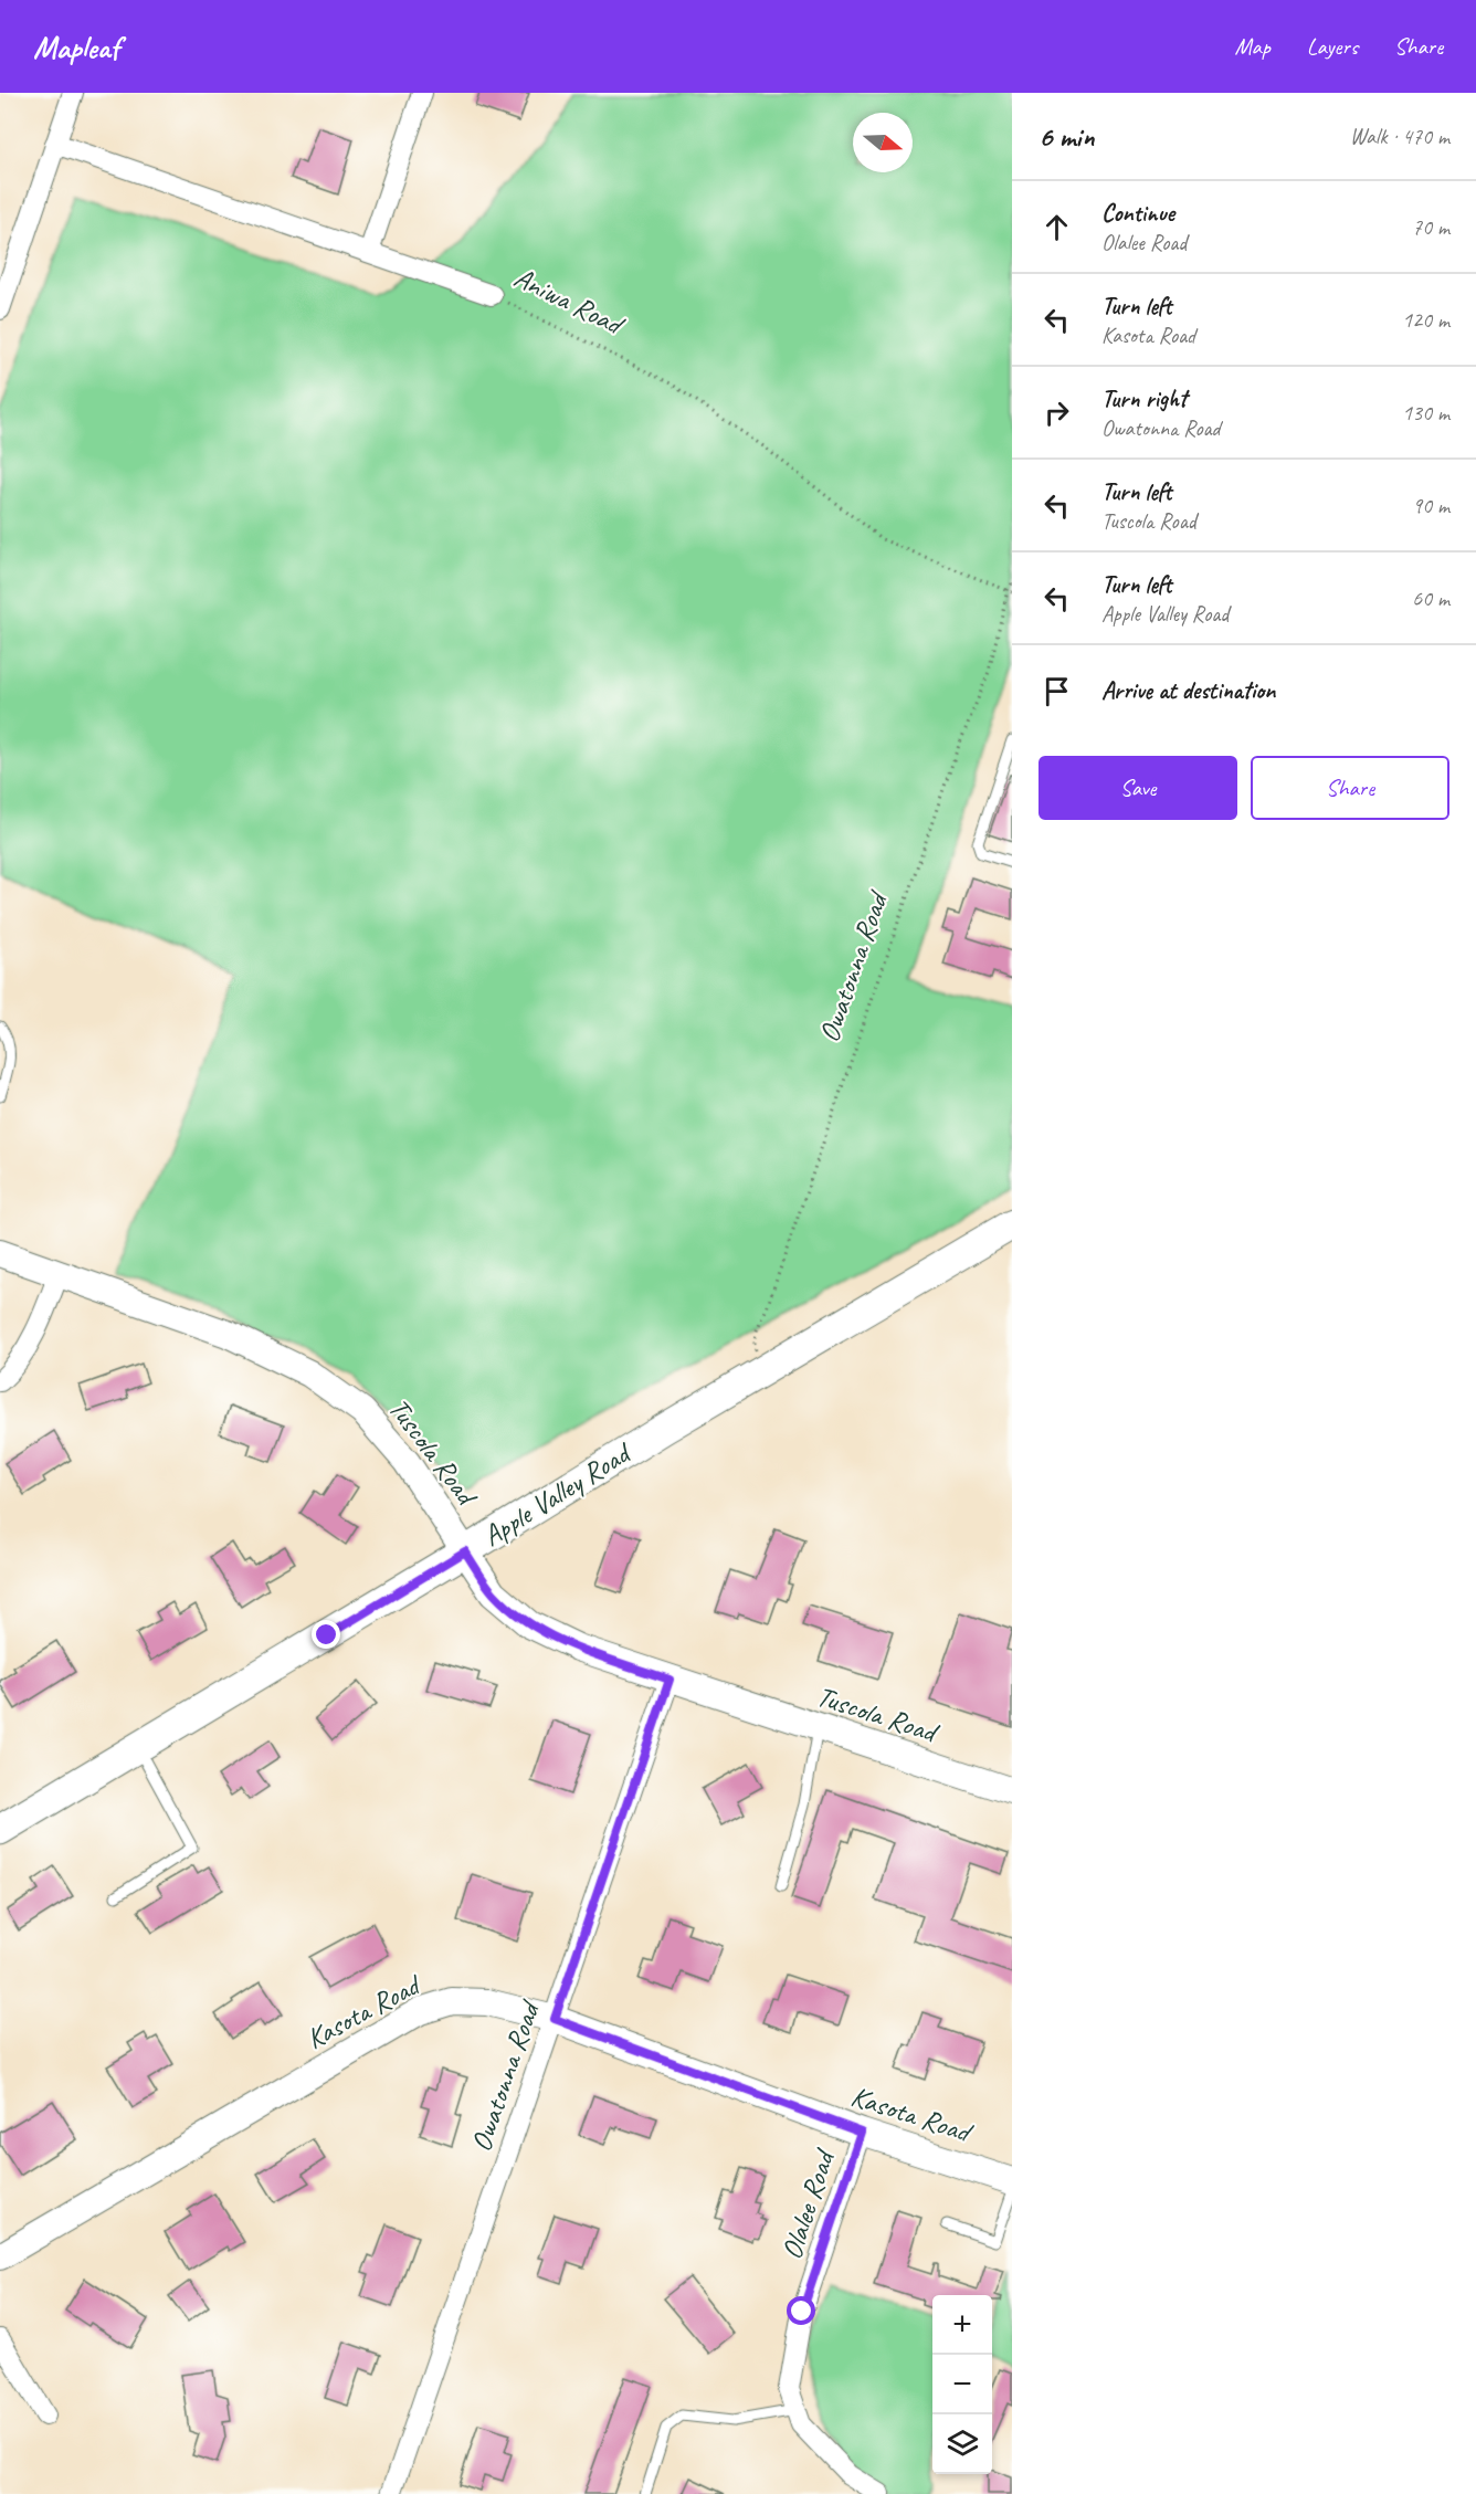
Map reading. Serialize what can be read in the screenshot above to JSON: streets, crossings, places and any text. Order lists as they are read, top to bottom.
{
  "streets": {
    "main road": ["Apple Valley Road"],
    "street": [
      "Aniwa Road",
      "Owatonna Road",
      "Tuscola Road",
      "Kasota Road",
      "Olalee Road"
    ]
  },
  "crossings": [
    ["Aniwa Road", "Owatonna Road"],
    ["Owatonna Road", "Tuscola Road"],
    ["Owatonna Road", "Apple Valley Road"],
    ["Owatonna Road", "Kasota Road"],
    ["Tuscola Road", "Apple Valley Road"],
    ["Kasota Road", "Olalee Road"]
  ],
  "north": "right",
  "page": {
    "header": "Mapleaf",
    "nav": ["Map", "Layers", "Share"],
    "heading": ["6 min", "Walk · 470 m"],
    "list": [
      ["Continue", "Olalee Road", "70 m"],
      ["Turn left", "Kasota Road", "120 m"],
      ["Turn right", "Owatonna Road", "130 m"],
      ["Turn left", "Tuscola Road", "90 m"],
      ["Turn left", "Apple Valley Road", "60 m"],
      "Arrive at destination"
    ],
    "buttons": ["Save", "Share"],
    "map_buttons": ["+", "−"]
  }
}
